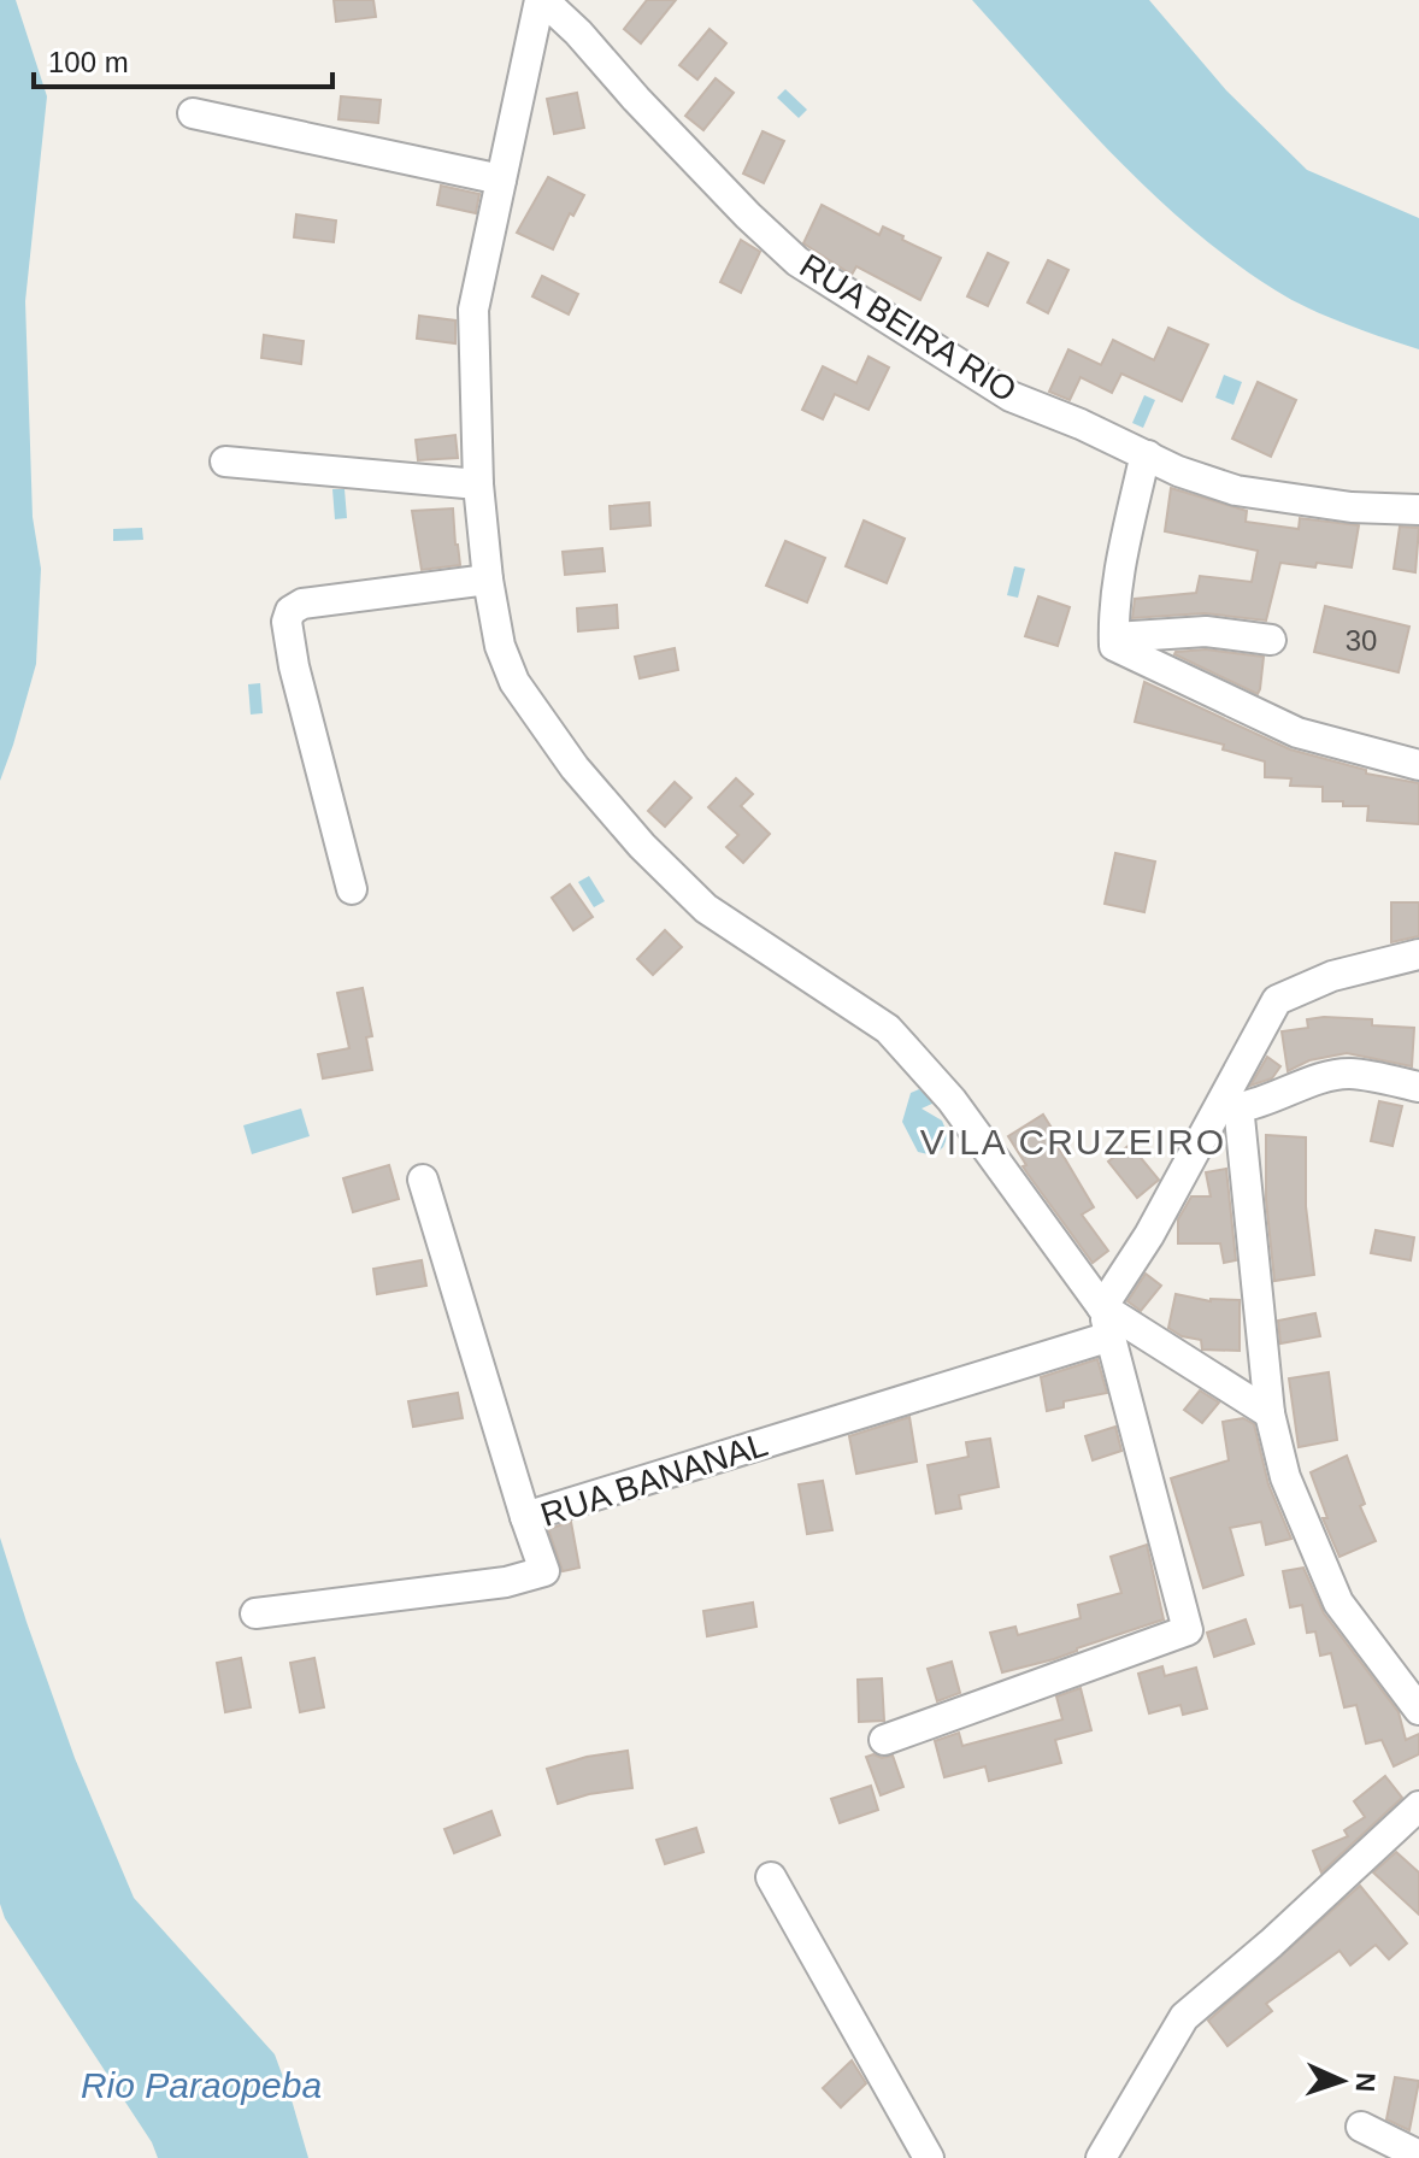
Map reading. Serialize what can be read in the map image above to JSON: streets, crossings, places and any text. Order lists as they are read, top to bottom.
{
  "streets": {
    "street": ["RUA BEIRA RIO", "RUA BANANAL"]
  },
  "districts": ["VILA CRUZEIRO"],
  "water": ["Rio Paraopeba"],
  "house_numbers": ["30"],
  "scale_bar": "100 m",
  "north": "right"
}
